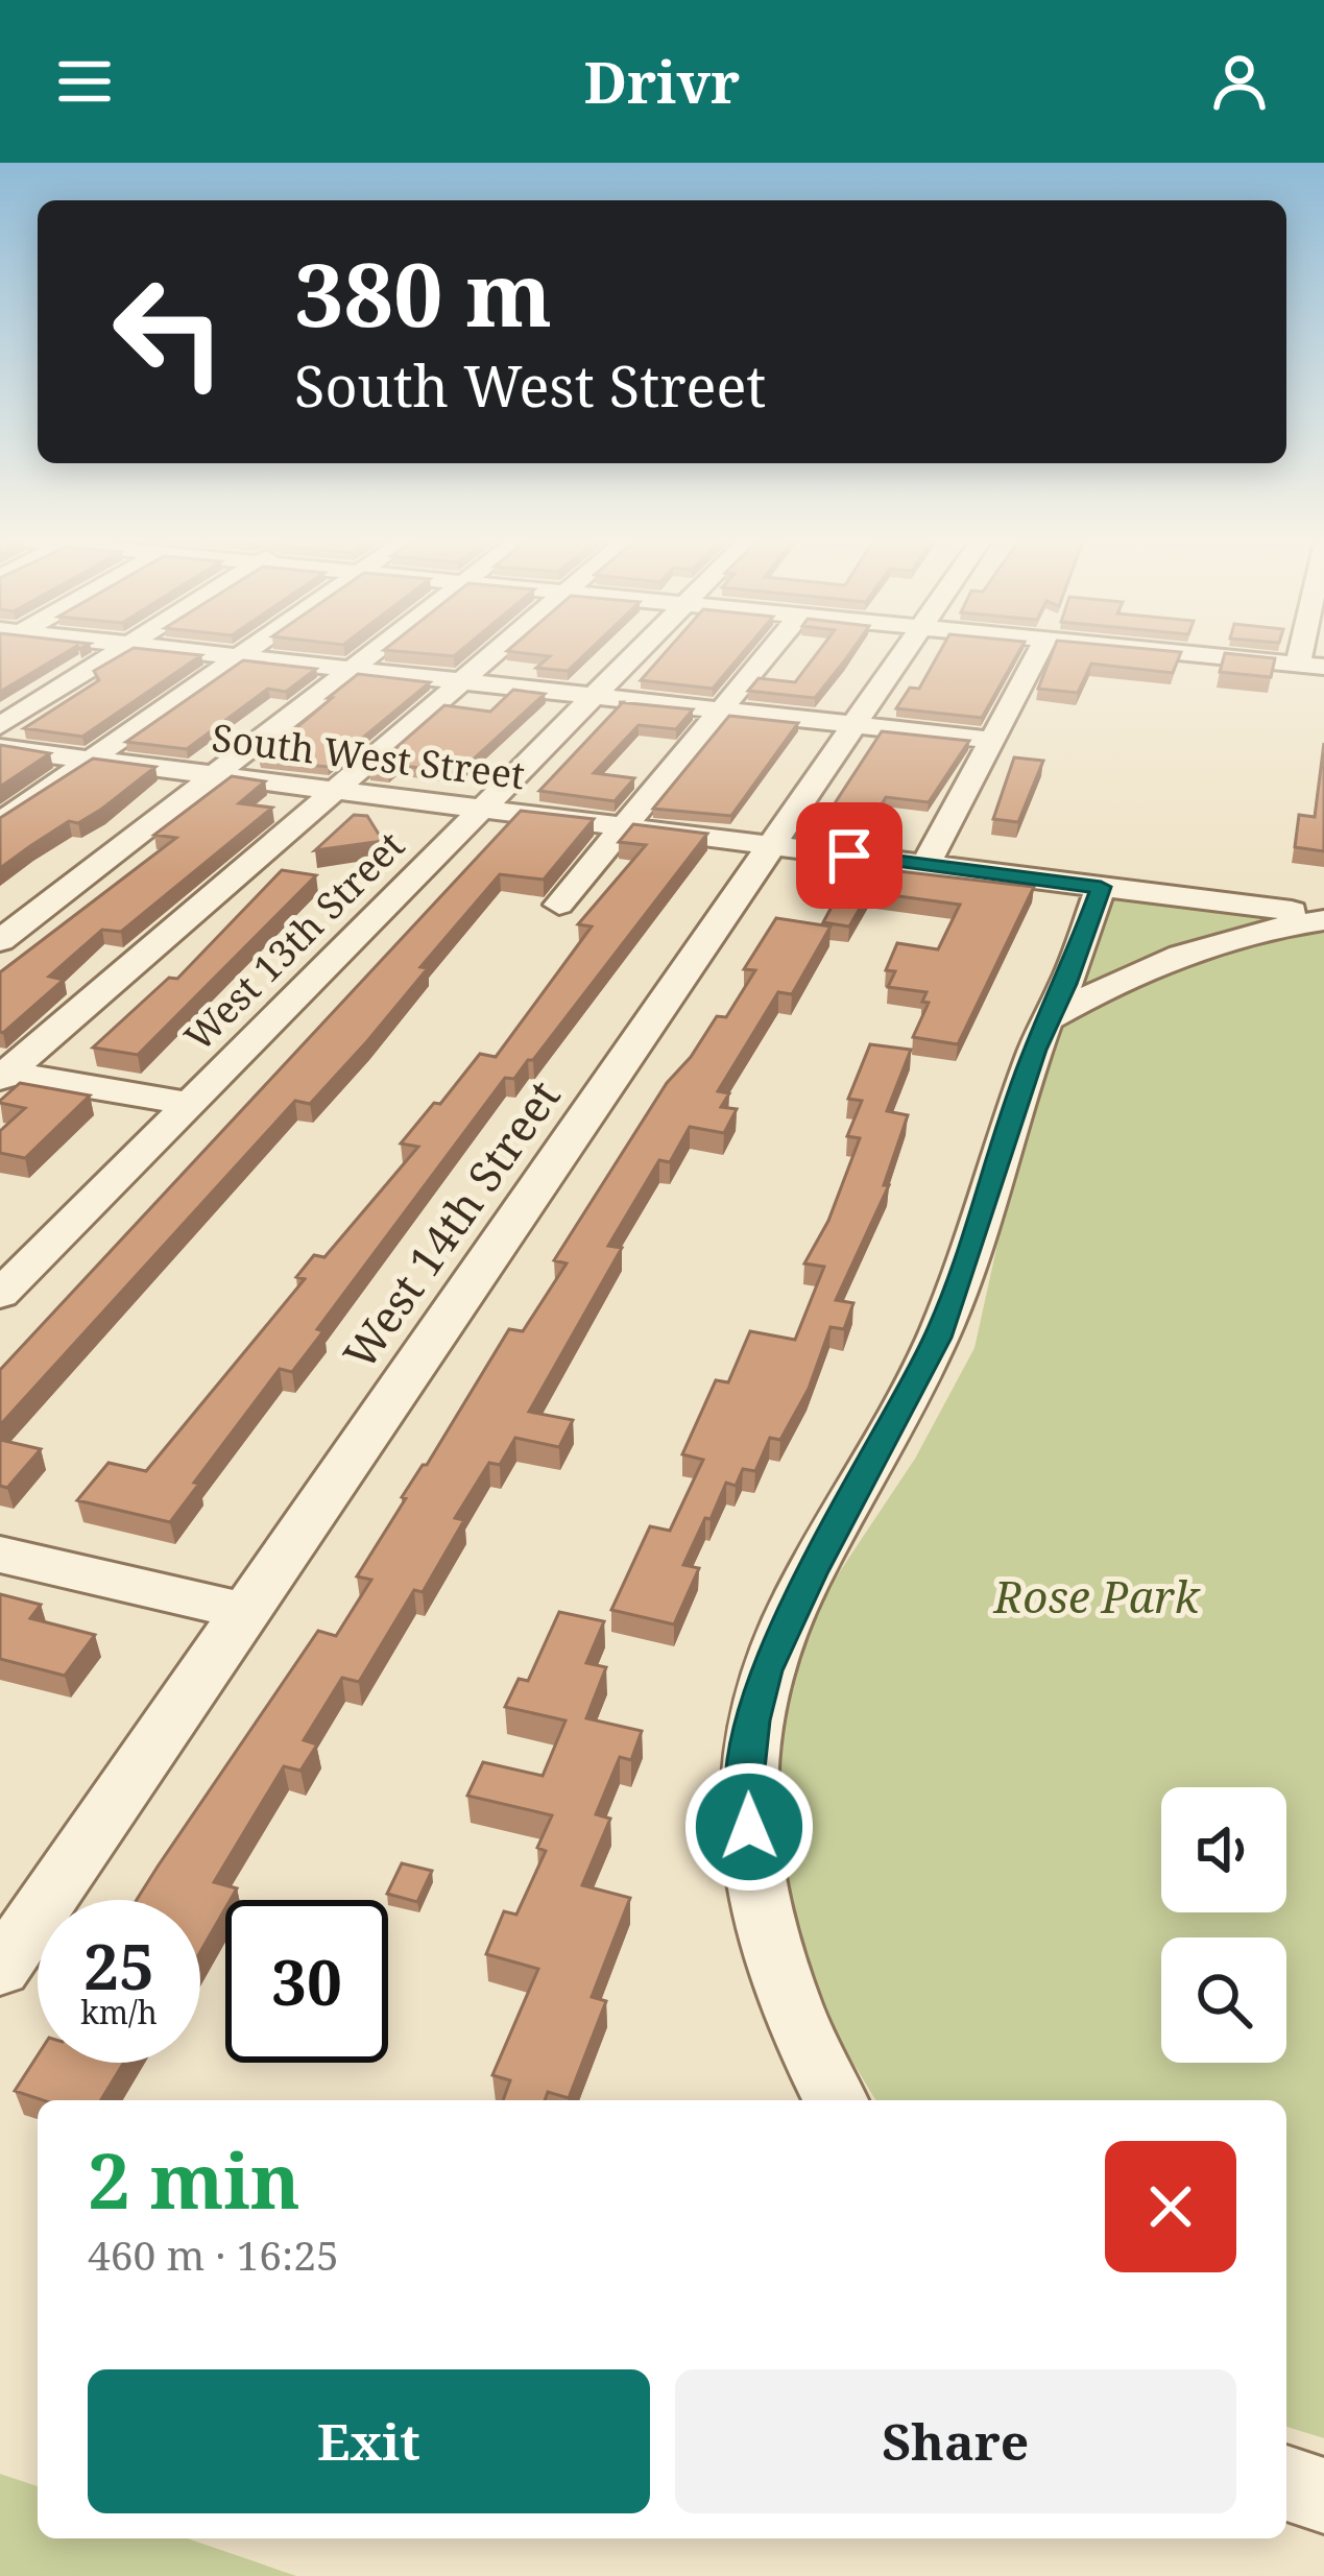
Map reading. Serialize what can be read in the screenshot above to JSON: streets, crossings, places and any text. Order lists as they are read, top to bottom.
{
  "streets": {
    "street": ["South West Street", "West 13th Street", "West 14th Street"]
  },
  "crossings": [
    ["South West Street", "West 13th Street"],
    ["South West Street", "West 14th Street"]
  ],
  "parks": ["Rose Park"],
  "page": {
    "header": "Drivr",
    "turn": ["380 m", "South West Street"],
    "speed": "25 km/h",
    "limit": "30",
    "heading": ["2 min", "460 m · 16:25"],
    "buttons": ["Exit", "Share"]
  }
}
